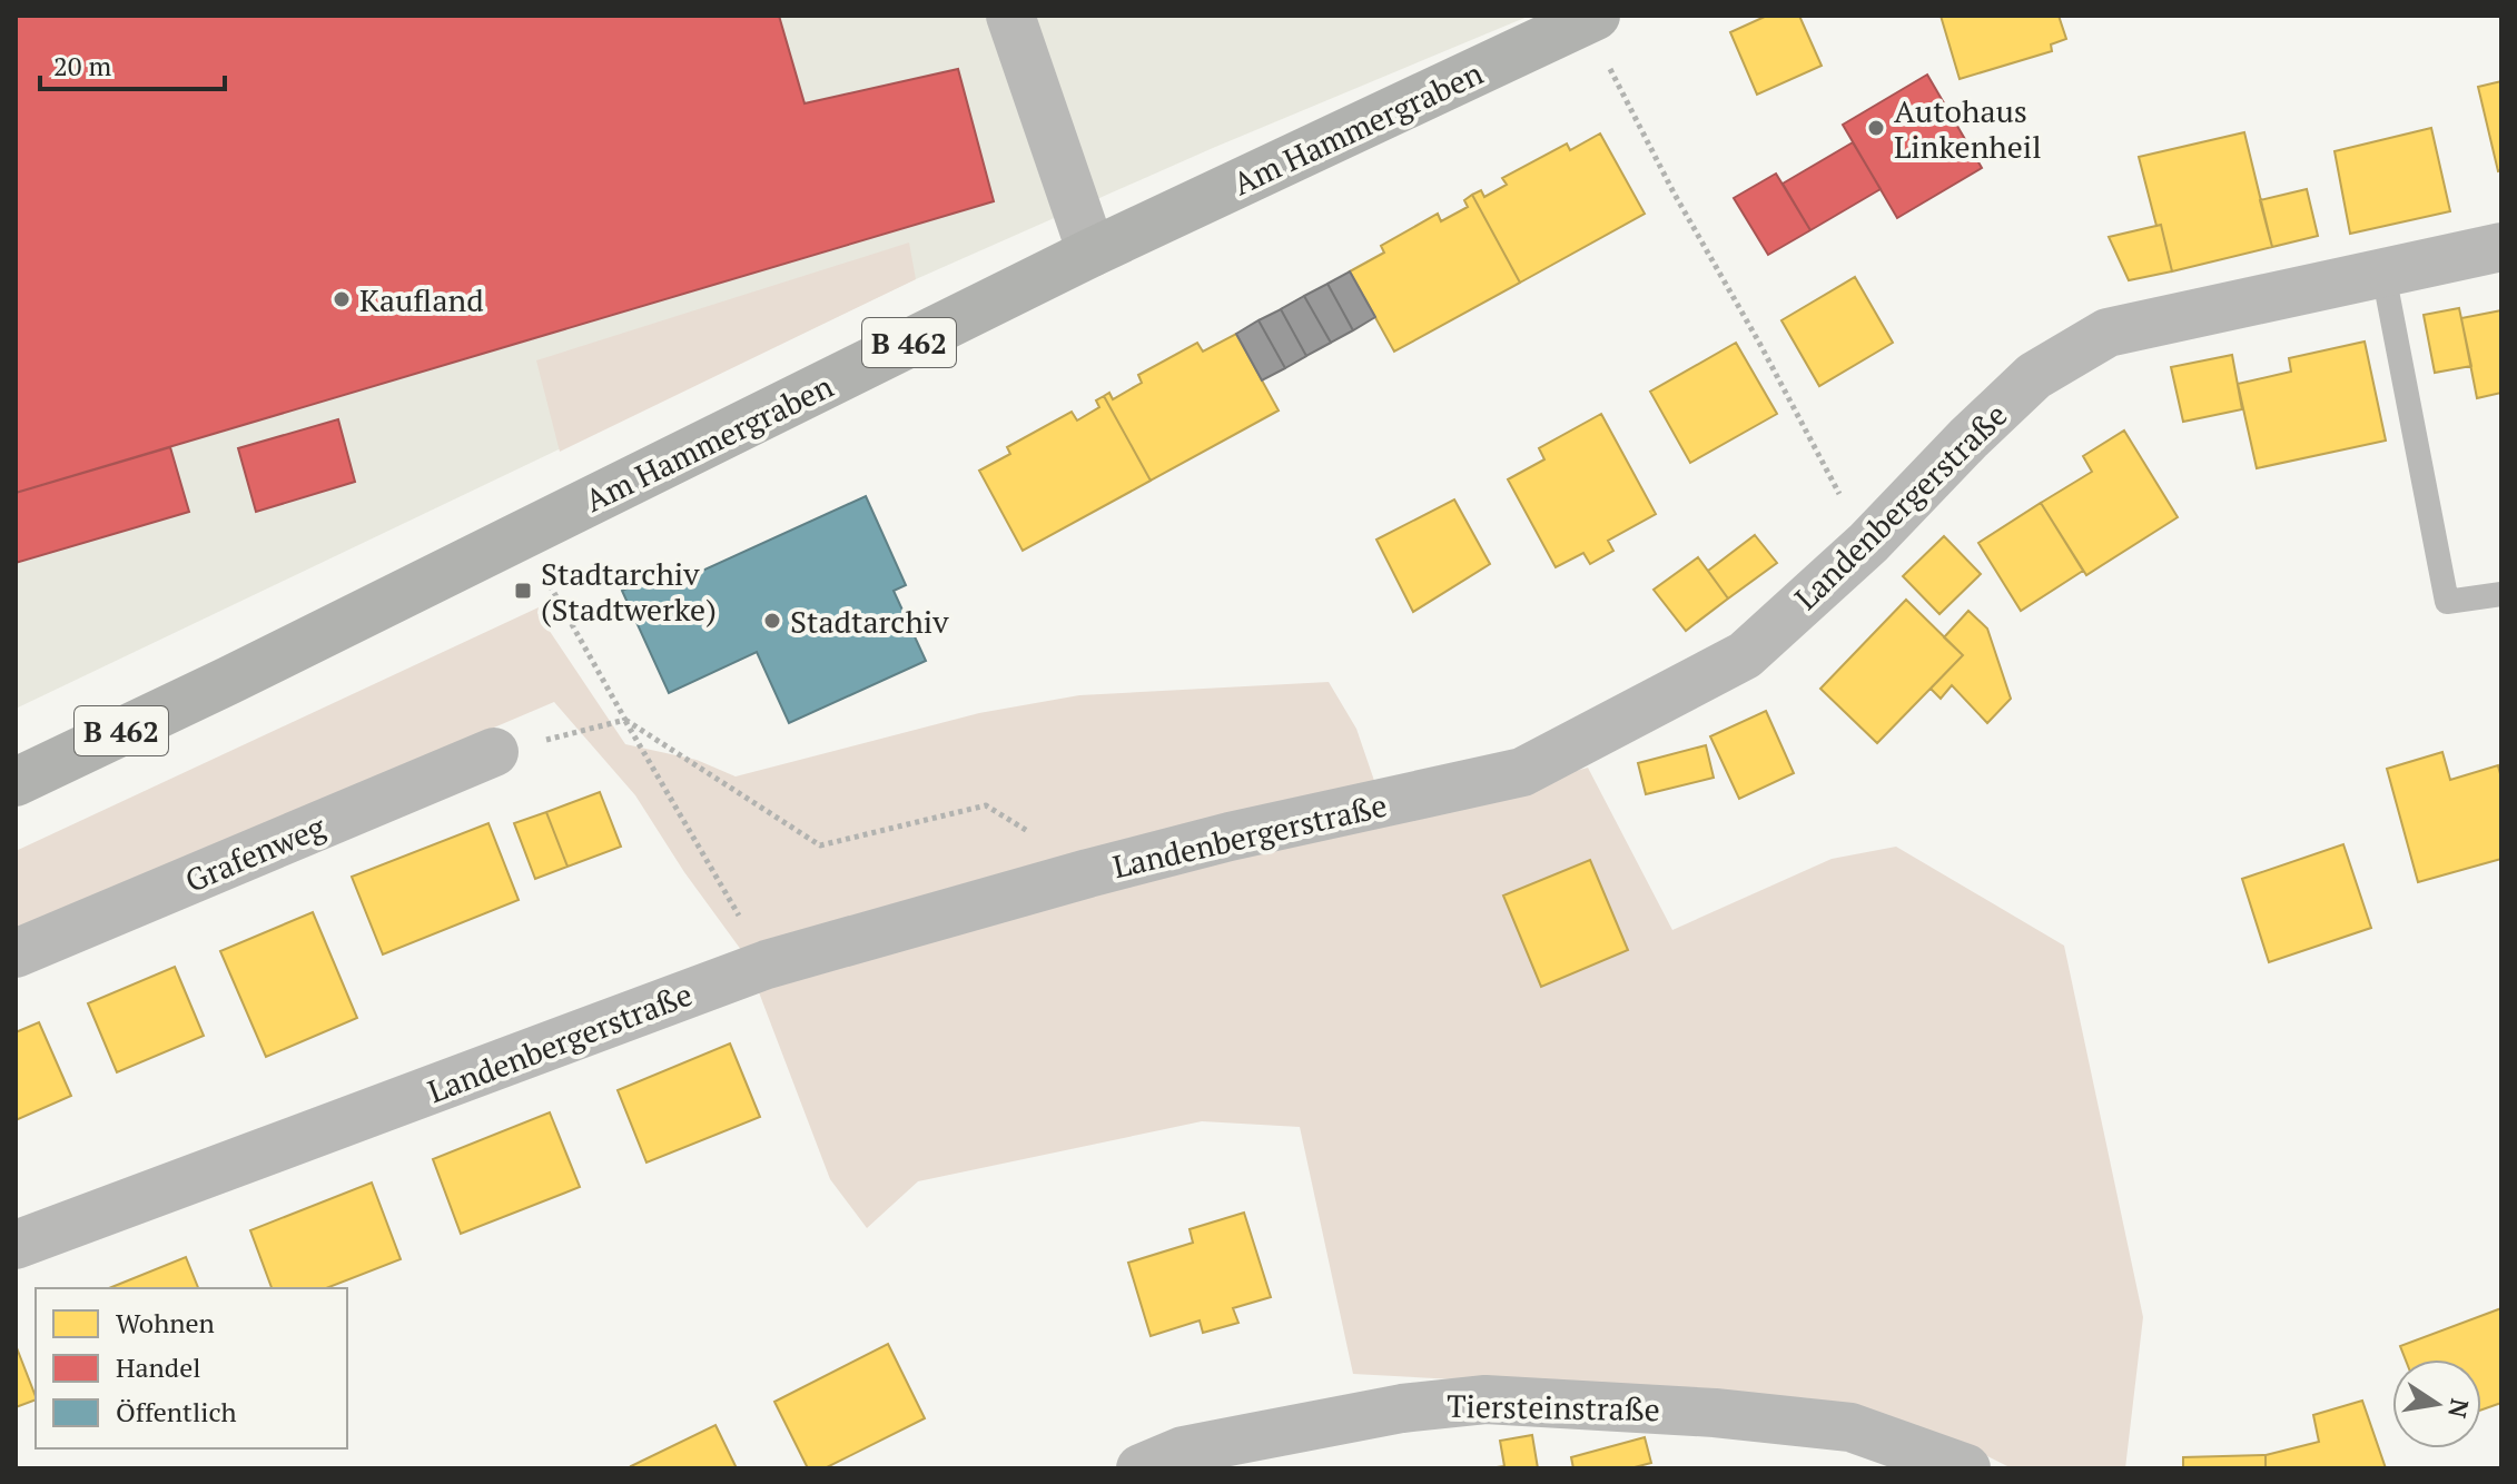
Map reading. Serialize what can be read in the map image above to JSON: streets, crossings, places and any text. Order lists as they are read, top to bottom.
{
  "streets": {
    "main road": ["Am Hammergraben", "B 462"],
    "street": ["Landenbergerstraße", "Grafenweg", "Tiersteinstraße"]
  },
  "places": {
    "other": ["Autohaus Linkenheil", "Kaufland", "Stadtarchiv"],
    "transit": ["Stadtarchiv (Stadtwerke)"]
  },
  "legend": ["Wohnen", "Handel", "Öffentlich"],
  "scale_bar": "20 m",
  "north": "right"
}
